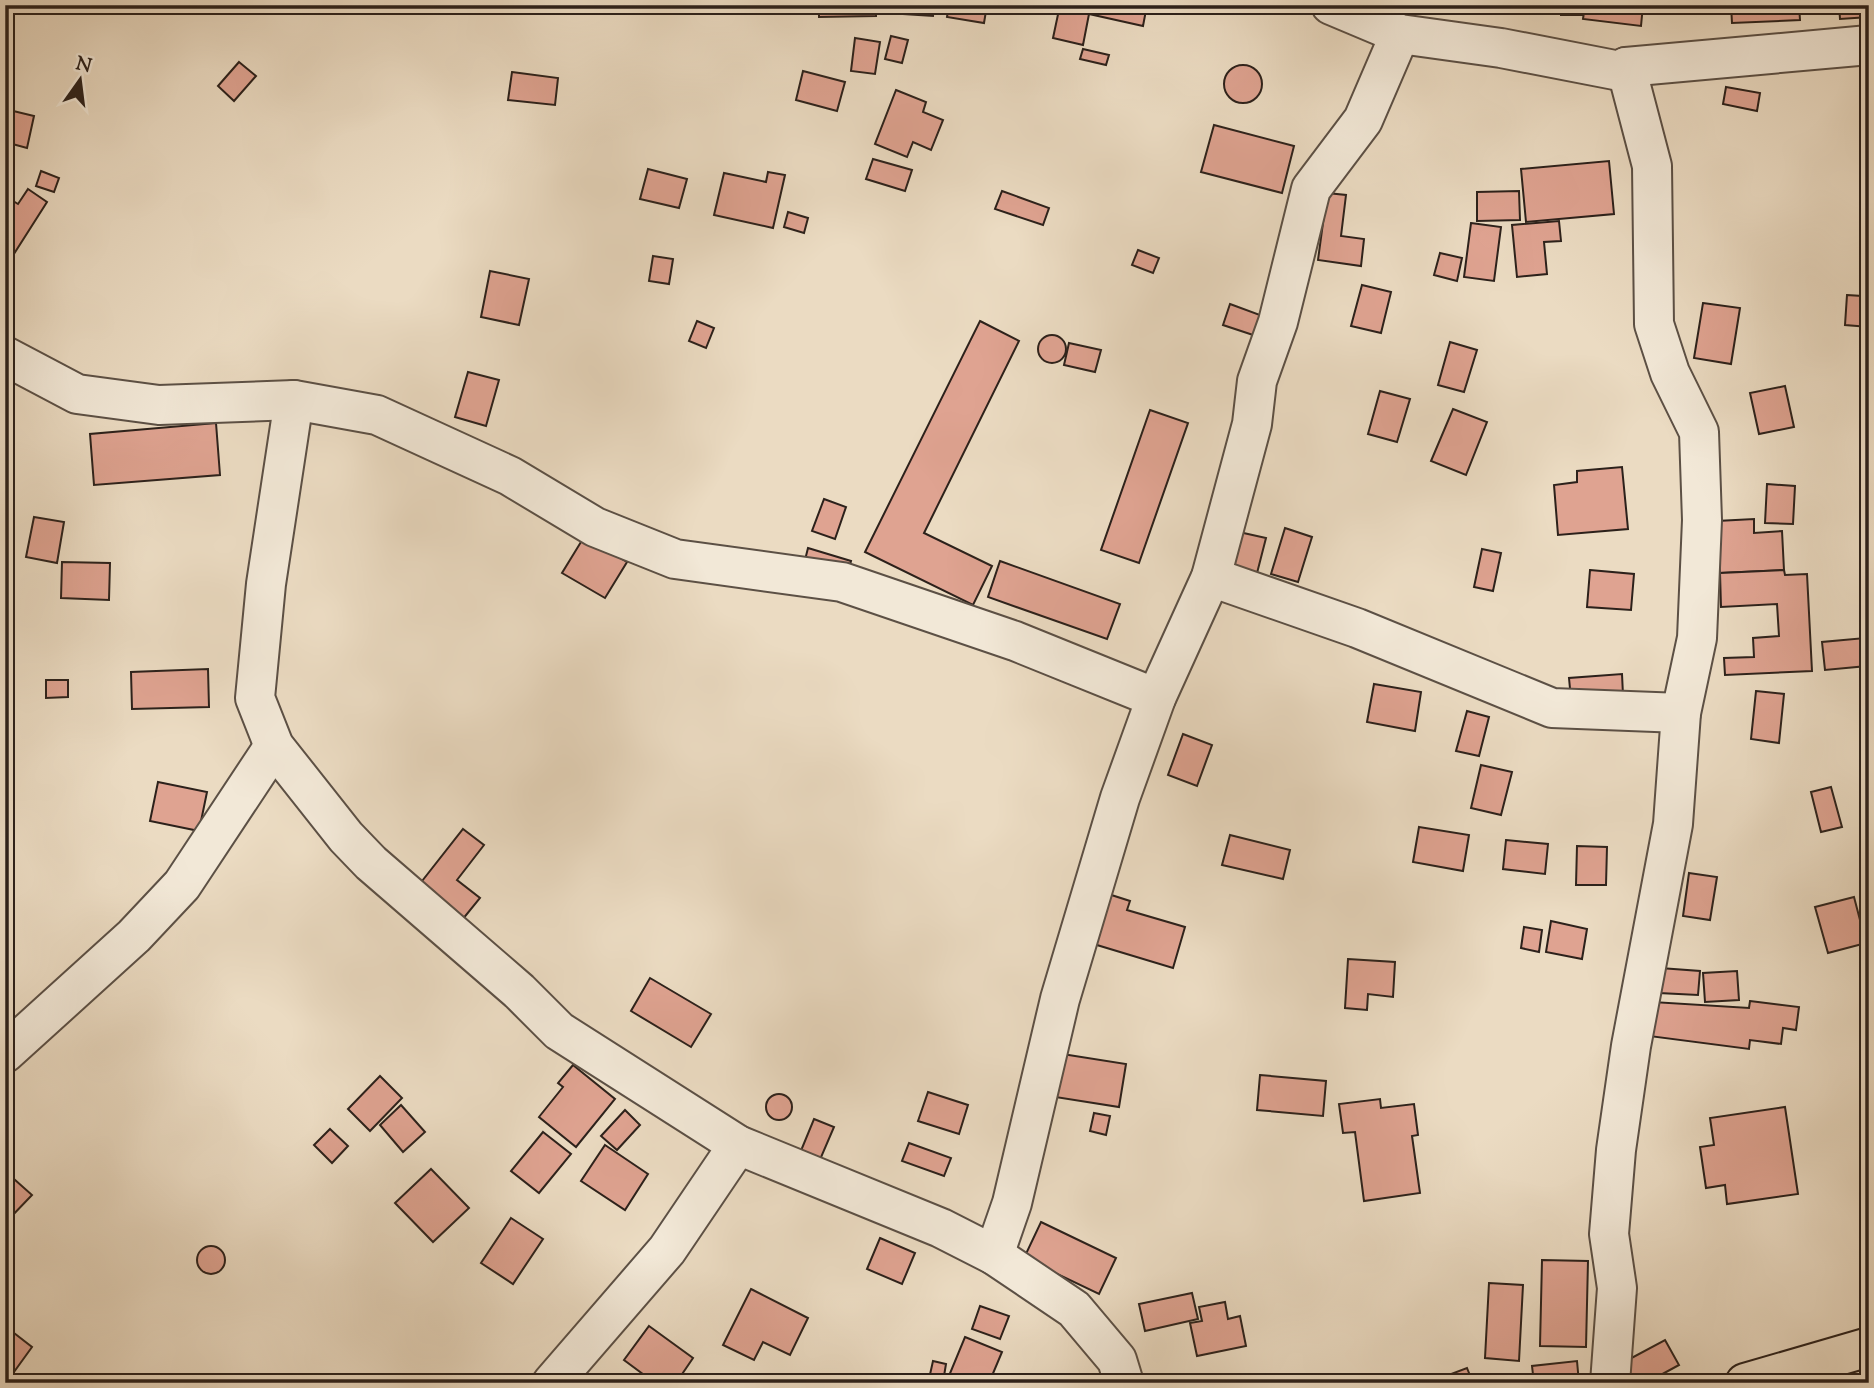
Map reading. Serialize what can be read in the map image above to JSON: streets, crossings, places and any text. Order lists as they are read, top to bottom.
{
  "north": "top"
}
